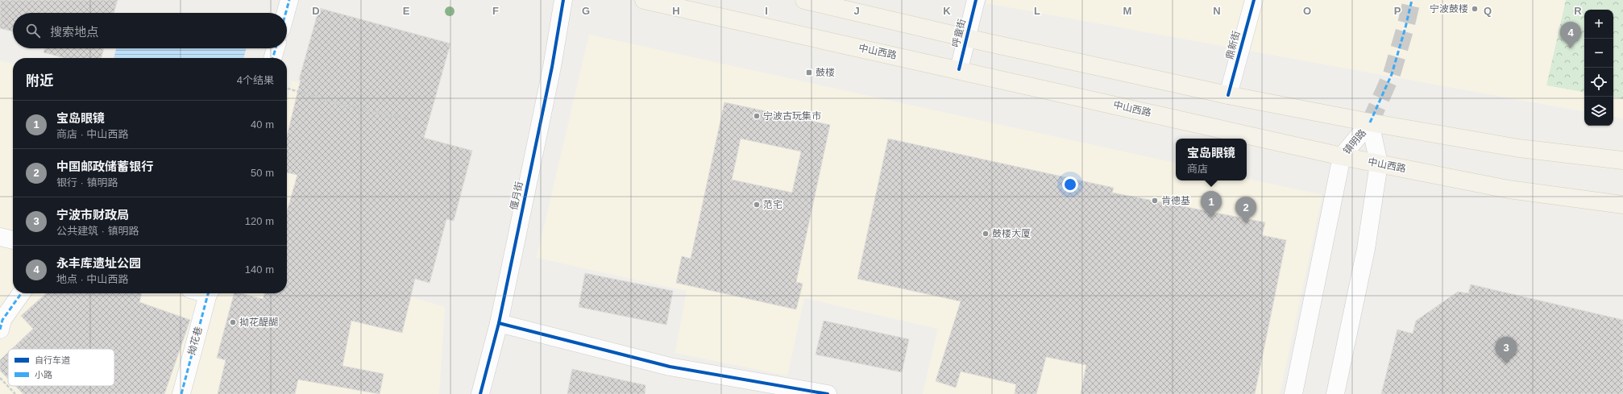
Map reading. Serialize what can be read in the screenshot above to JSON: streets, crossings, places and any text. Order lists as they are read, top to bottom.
{
  "streets": {
    "main road": ["中山西路"],
    "street": [
      "呼童街",
      "鼎新街",
      "镇明路",
      "偃月街",
      "拗花巷"
    ]
  },
  "crossings": [
    ["呼童街", "中山西路"],
    ["中山西路", "镇明路"]
  ],
  "places": {
    "other": [
      "宁波鼓楼",
      "宁波古玩集市",
      "肯德基",
      "范宅",
      "鼓楼大厦",
      "拗花醍醐"
    ],
    "transit": ["鼓楼"]
  },
  "legend": ["自行车道", "小路"],
  "page": {
    "map_buttons": ["+", "−"],
    "search": "搜索地点",
    "pins": [
      "4",
      "1",
      "2",
      "3"
    ],
    "heading": ["附近", "4个结果"],
    "list": [
      {
        "mark": "1",
        "name": "宝岛眼镜",
        "note": "商店 · 中山西路",
        "value": "40 m"
      },
      {
        "mark": "2",
        "name": "中国邮政储蓄银行",
        "note": "银行 · 镇明路",
        "value": "50 m"
      },
      {
        "mark": "3",
        "name": "宁波市财政局",
        "note": "公共建筑 · 镇明路",
        "value": "120 m"
      },
      {
        "mark": "4",
        "name": "永丰库遗址公园",
        "note": "地点 · 中山西路",
        "value": "140 m"
      }
    ],
    "popup": ["宝岛眼镜", "商店"]
  },
  "grid": {
    "columns": [
      "D",
      "E",
      "F",
      "G",
      "H",
      "I",
      "J",
      "K",
      "L",
      "M",
      "N",
      "O",
      "P",
      "Q",
      "R"
    ]
  }
}
